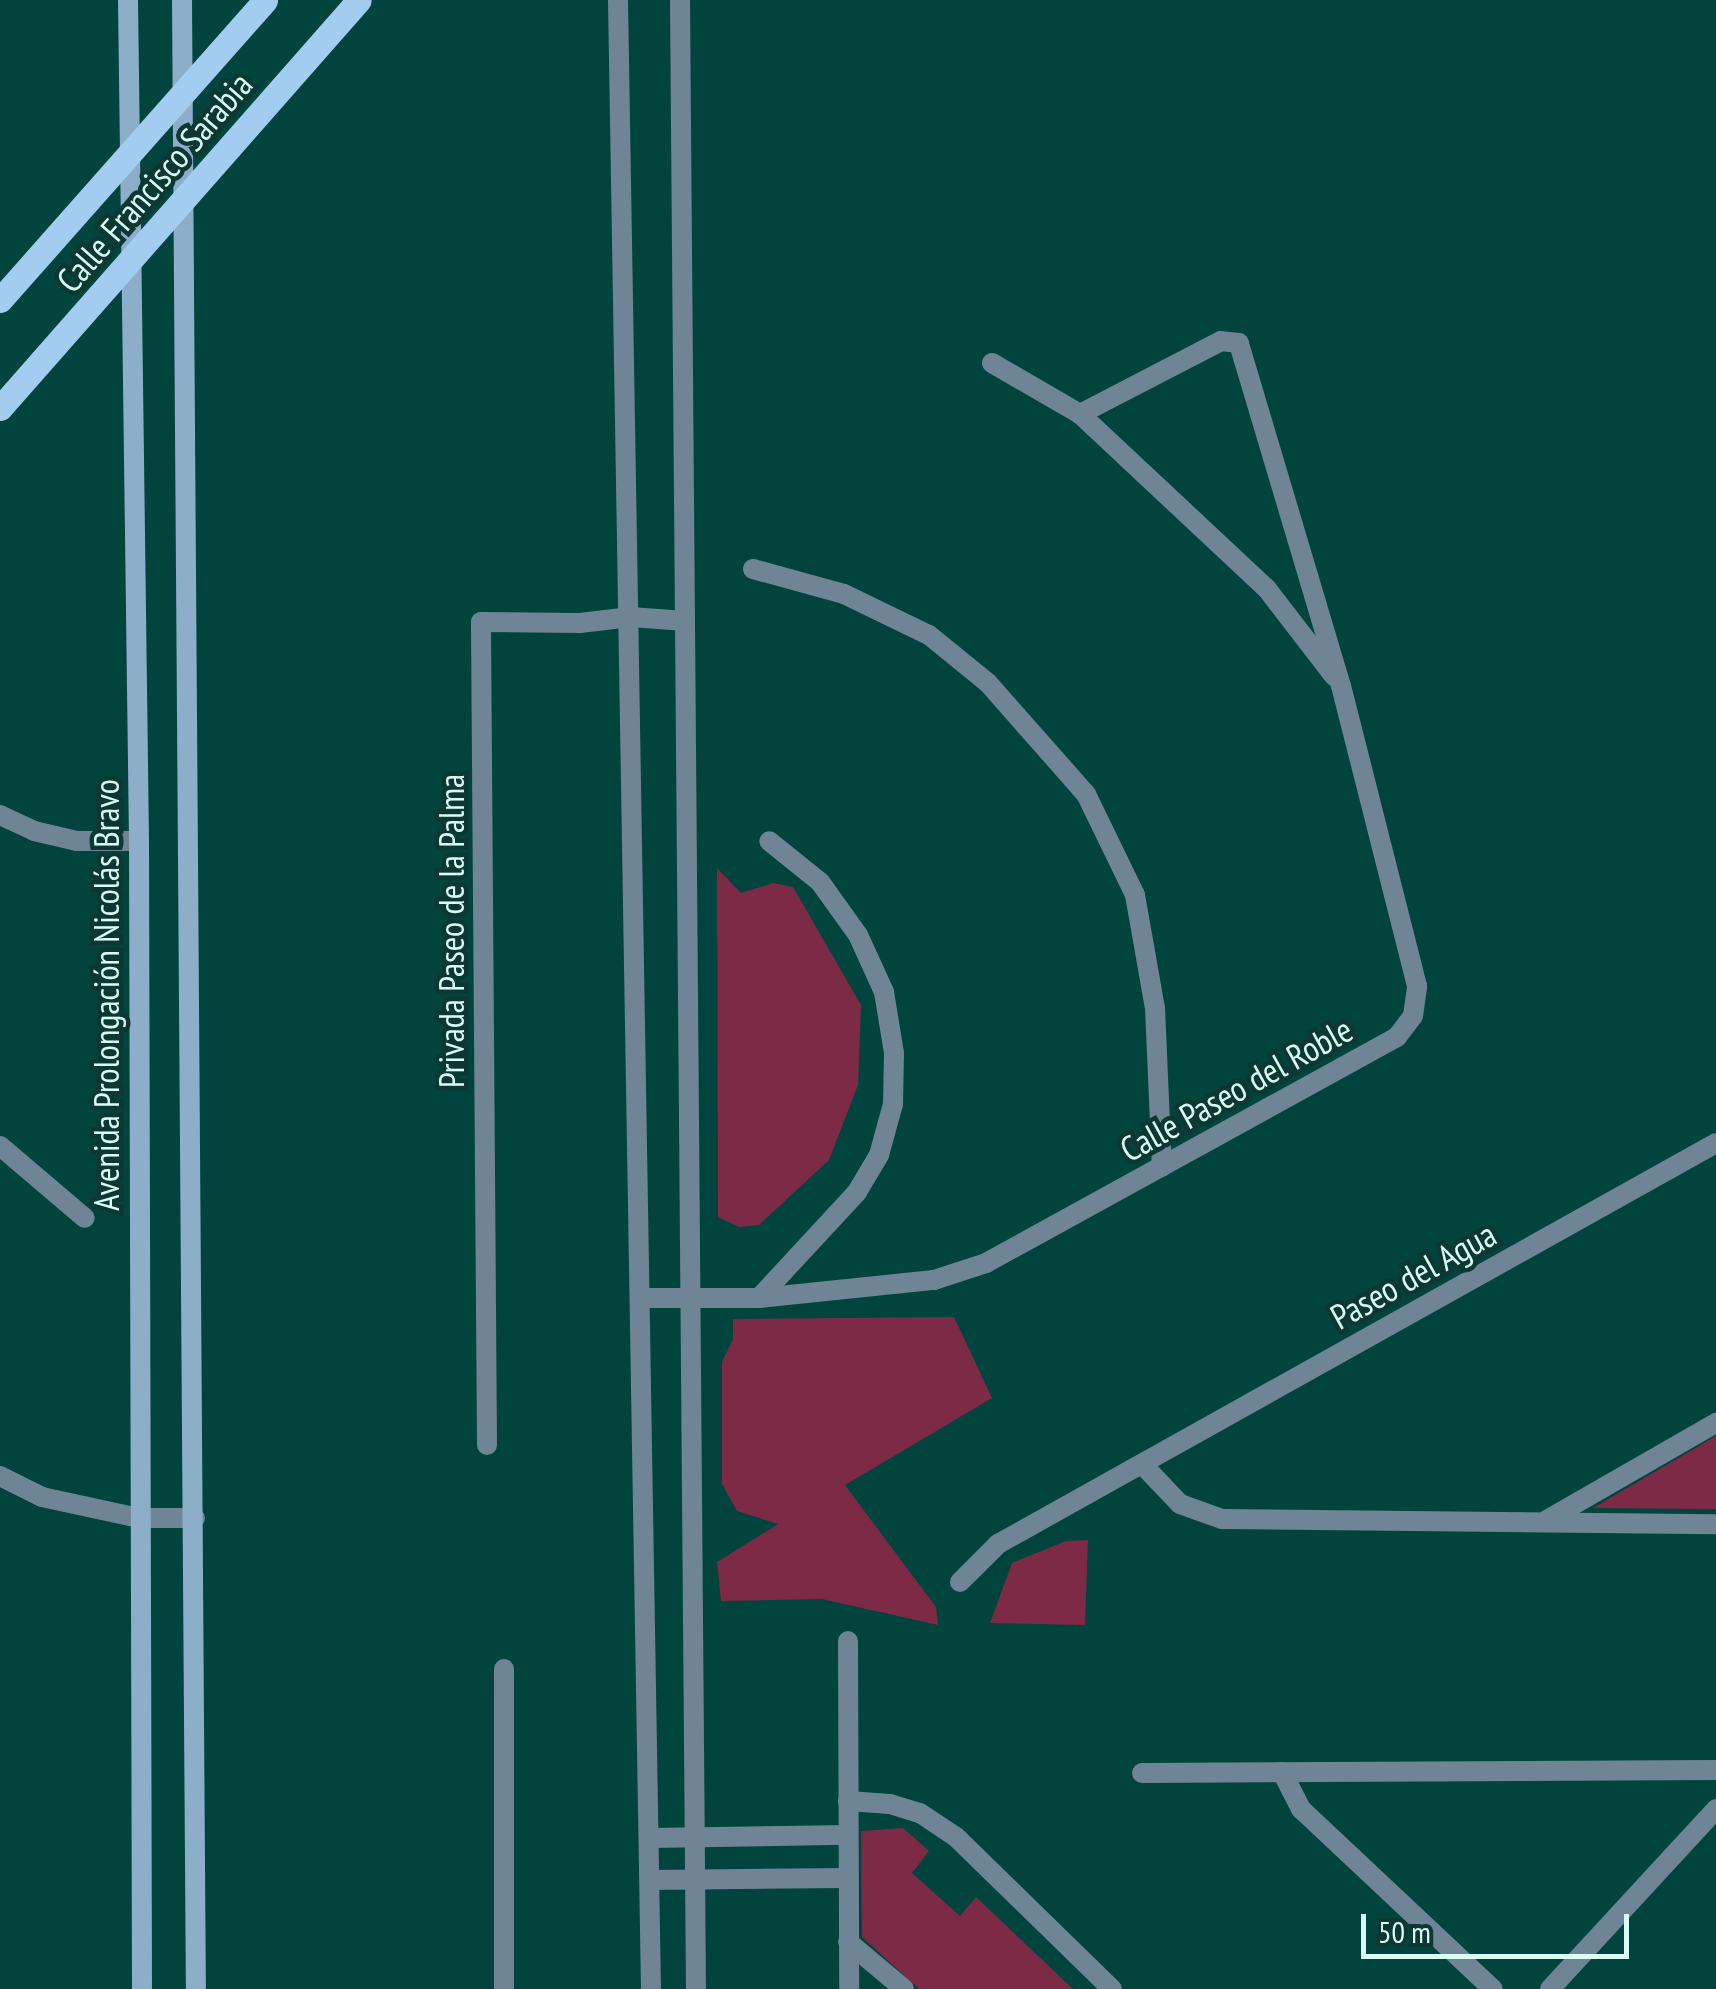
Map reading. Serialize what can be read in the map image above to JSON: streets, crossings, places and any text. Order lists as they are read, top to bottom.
{
  "streets": {
    "main road": ["Calle Francisco Sarabia", "Avenida Prolongación Nicolás Bravo"],
    "street": ["Privada Paseo de la Palma", "Calle Paseo del Roble", "Paseo del Agua"]
  },
  "crossings": [
    ["Calle Francisco Sarabia", "Avenida Prolongación Nicolás Bravo"]
  ],
  "scale_bar": "50 m"
}
